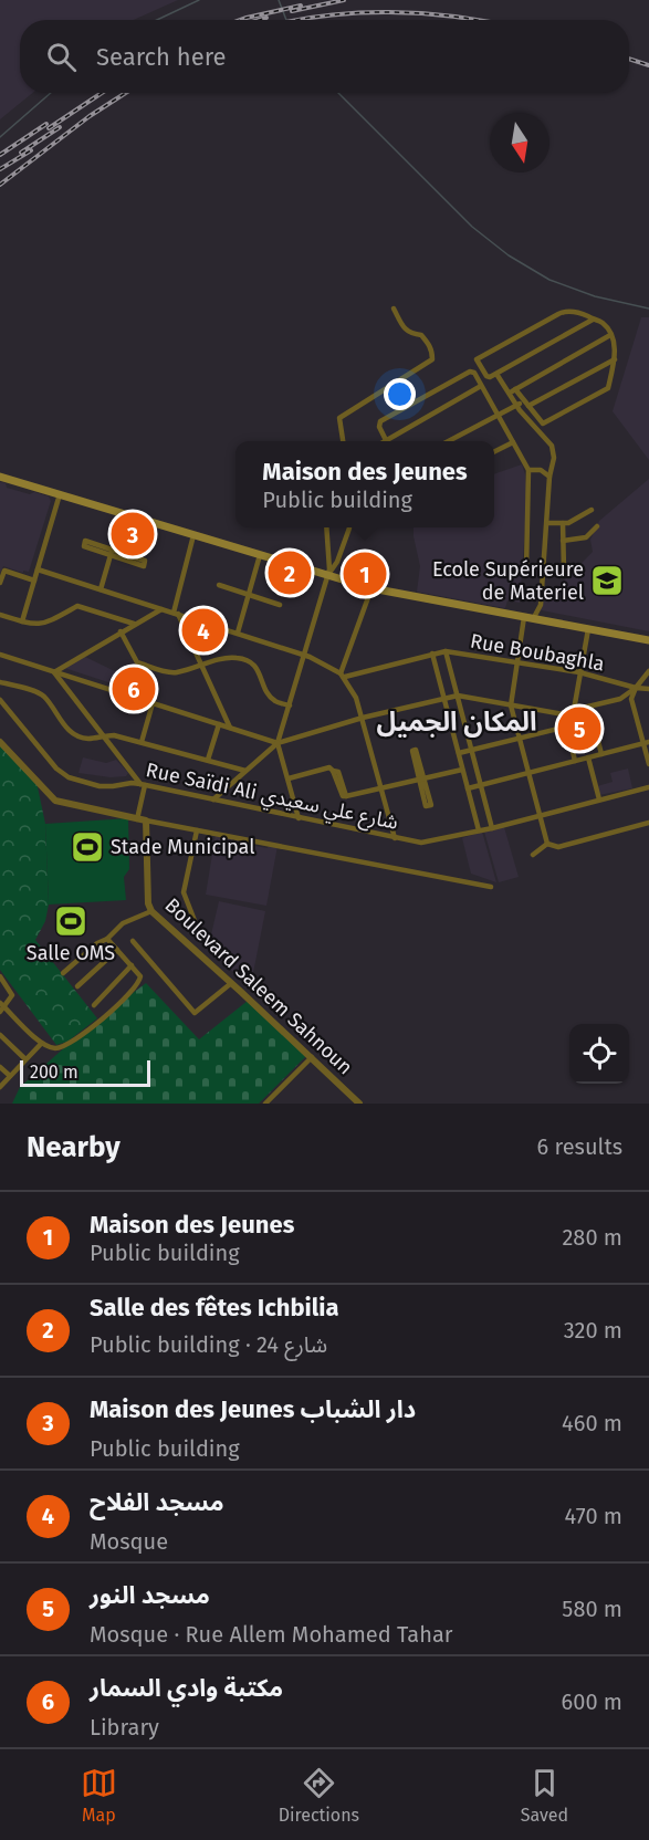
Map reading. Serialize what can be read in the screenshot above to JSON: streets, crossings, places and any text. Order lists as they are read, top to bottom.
{
  "streets": {
    "street": ["Rue Boubaghla", "Rue Saïdi Ali شارع علي سعيدي", "Boulevard Saleem Sahnoun"]
  },
  "districts": ["المكان الجميل"],
  "places": {
    "school or university": ["Ecole Supérieure de Materiel"],
    "sports": ["Stade Municipal", "Salle OMS"]
  },
  "scale_bar": "200 m",
  "north": "bottom",
  "page": {
    "search": "Search here",
    "popup": ["Maison des Jeunes", "Public building"],
    "pins": [
      "3",
      "2",
      "1",
      "4",
      "6",
      "5"
    ],
    "scale": "200 m",
    "heading": ["Nearby", "6 results"],
    "list": [
      {
        "mark": "1",
        "name": "Maison des Jeunes",
        "note": "Public building",
        "value": "280 m"
      },
      {
        "mark": "2",
        "name": "Salle des fêtes Ichbilia",
        "note": "Public building · شارع 24",
        "value": "320 m"
      },
      {
        "mark": "3",
        "name": "Maison des Jeunes دار الشباب",
        "note": "Public building",
        "value": "460 m"
      },
      {
        "mark": "4",
        "name": "مسجد الفلاح",
        "note": "Mosque",
        "value": "470 m"
      },
      {
        "mark": "5",
        "name": "مسجد النور",
        "note": "Mosque · Rue Allem Mohamed Tahar",
        "value": "580 m"
      },
      {
        "mark": "6",
        "name": "مكتبة وادي السمار",
        "note": "Library",
        "value": "600 m"
      }
    ],
    "nav": ["Map", "Directions", "Saved"]
  }
}
